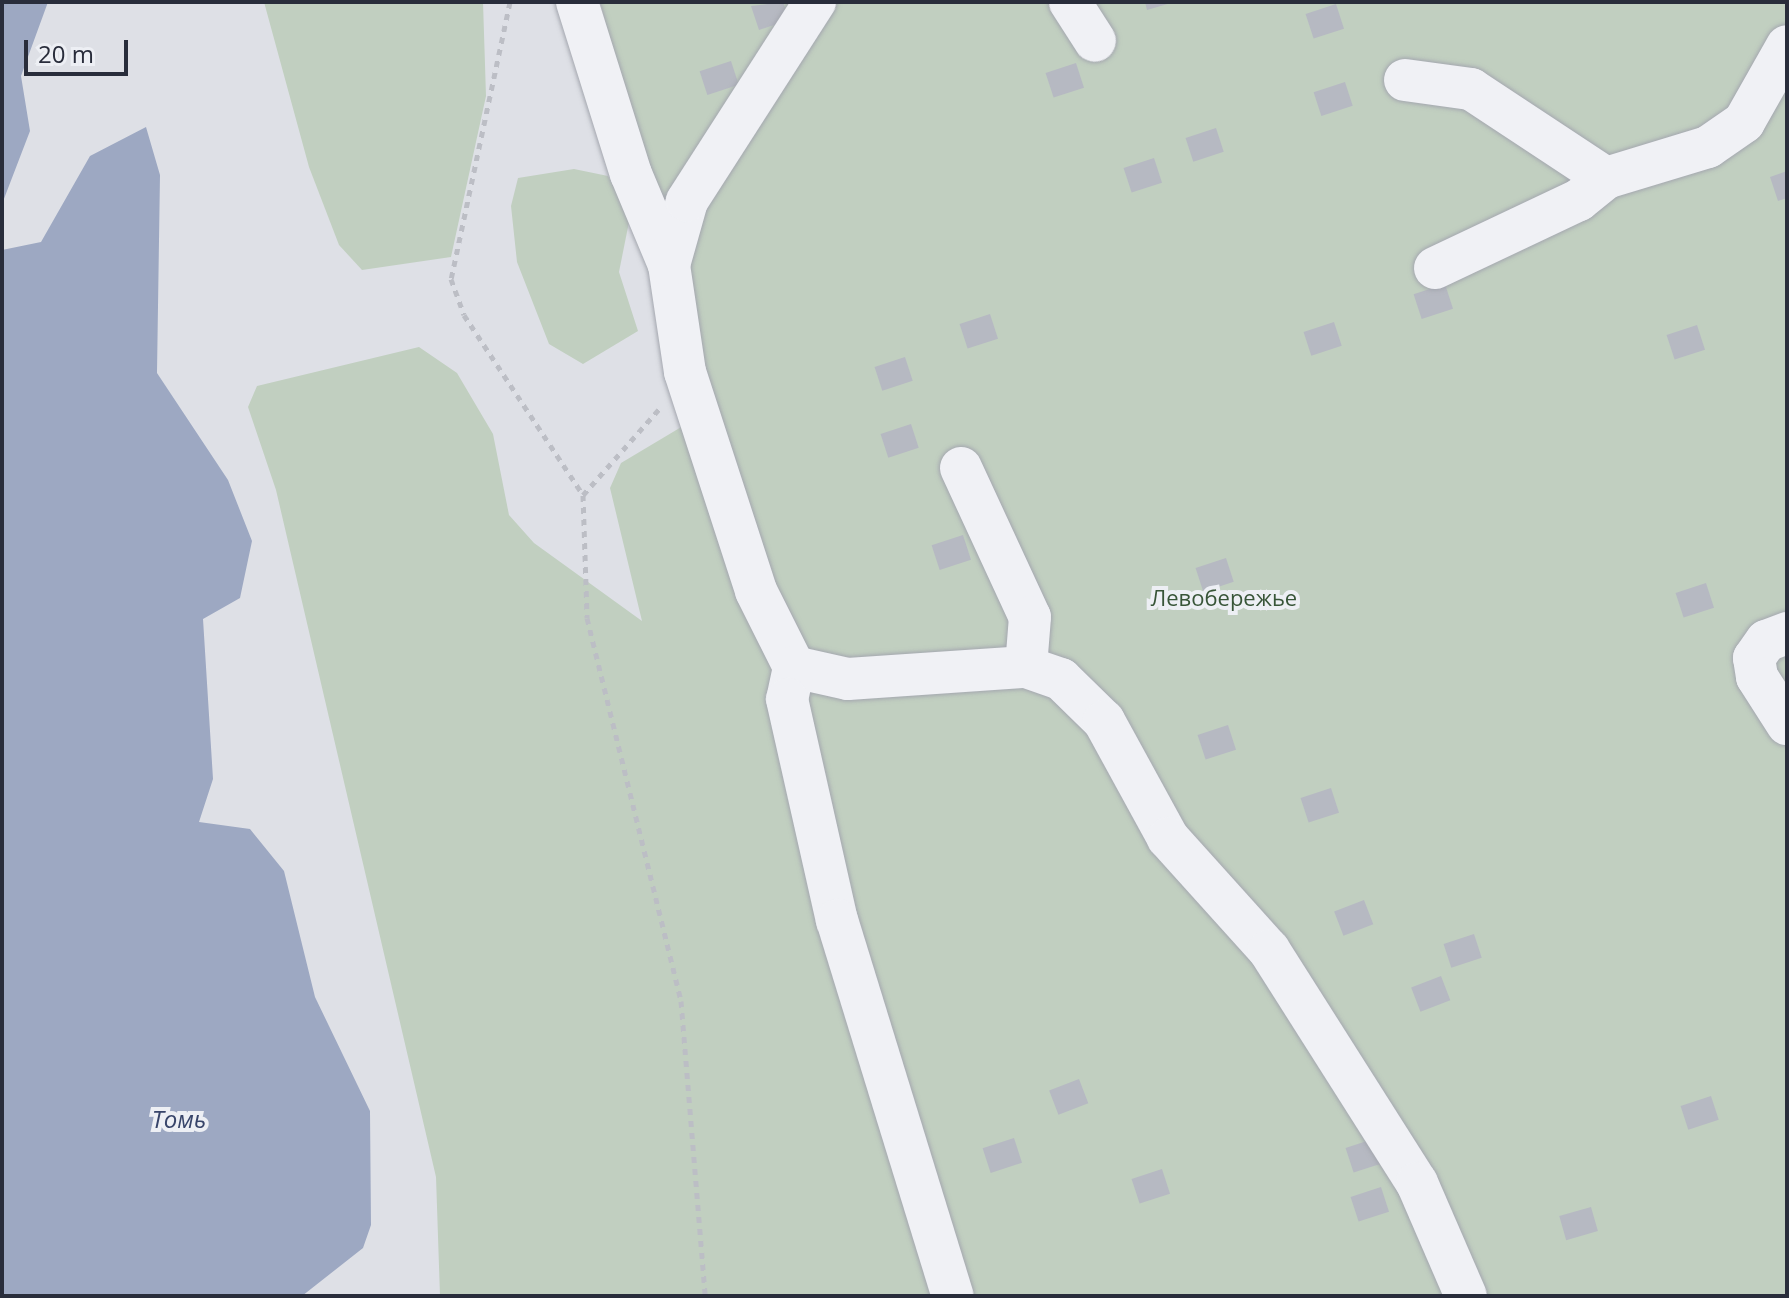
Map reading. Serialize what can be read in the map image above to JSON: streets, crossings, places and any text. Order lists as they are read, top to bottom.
{
  "water": ["Томь"],
  "parks": ["Левобережье"],
  "scale_bar": "20 m"
}
